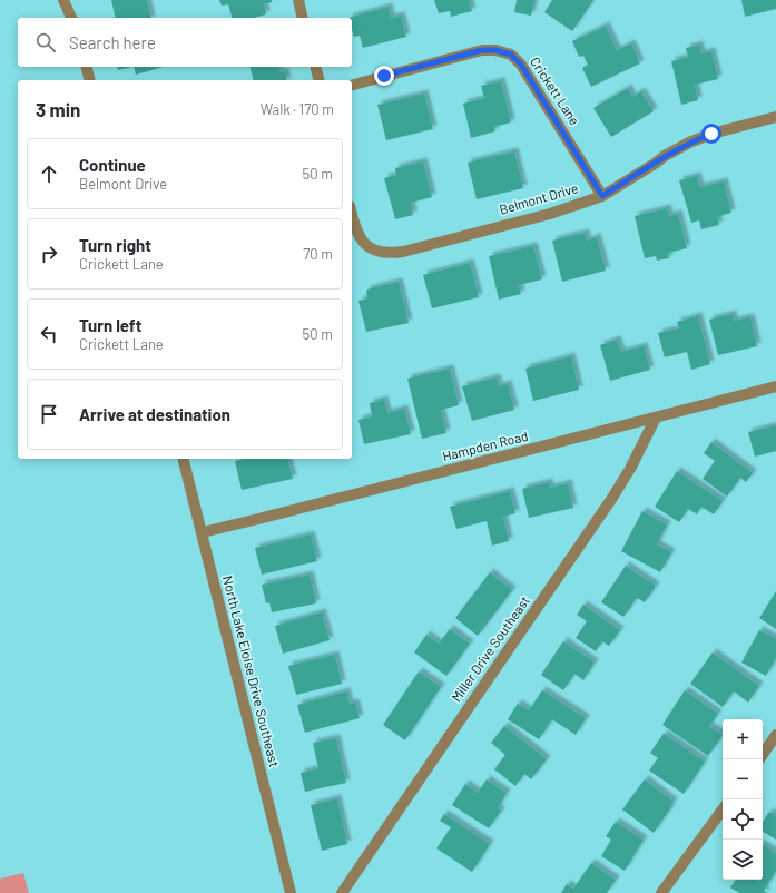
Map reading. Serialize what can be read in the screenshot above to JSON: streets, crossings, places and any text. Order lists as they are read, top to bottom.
{
  "streets": {
    "street": [
      "Crickett Lane",
      "Belmont Drive",
      "Hampden Road",
      "Miller Drive Southeast",
      "North Lake Eloise Drive Southeast"
    ]
  },
  "crossings": [
    ["Crickett Lane", "Belmont Drive"],
    ["Hampden Road", "Miller Drive Southeast"],
    ["Hampden Road", "North Lake Eloise Drive Southeast"]
  ],
  "page": {
    "search": "Search here",
    "heading": ["3 min", "Walk · 170 m"],
    "list": [
      ["Continue", "Belmont Drive", "50 m"],
      ["Turn right", "Crickett Lane", "70 m"],
      ["Turn left", "Crickett Lane", "50 m"],
      "Arrive at destination"
    ],
    "map_buttons": ["+", "−"]
  }
}
